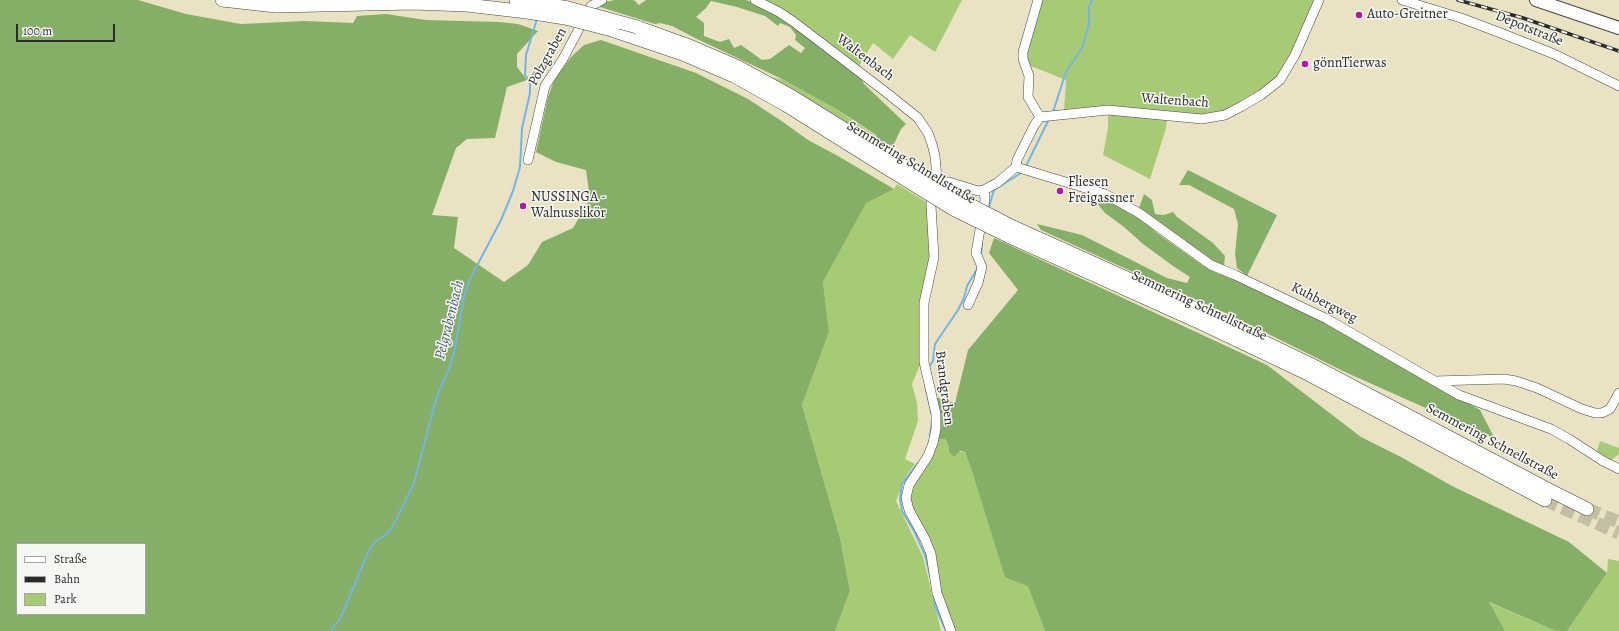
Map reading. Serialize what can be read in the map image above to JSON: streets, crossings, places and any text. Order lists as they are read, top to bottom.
{
  "streets": {
    "highway": ["Semmering Schnellstraße"],
    "street": [
      "Depotstraße",
      "Pölzgraben",
      "Waltenbach",
      "Kuhbergweg",
      "Brandgraben"
    ]
  },
  "crossings": [
    ["Waltenbach", "Brandgraben"]
  ],
  "water": ["Pelgrabenbach"],
  "places": [
    "Auto-Greitner",
    "gönnTierwas",
    "Fliesen Freigassner",
    "NUSSINGA - Walnusslikör"
  ],
  "legend": ["Straße", "Bahn", "Park"],
  "scale_bar": "100 m"
}
